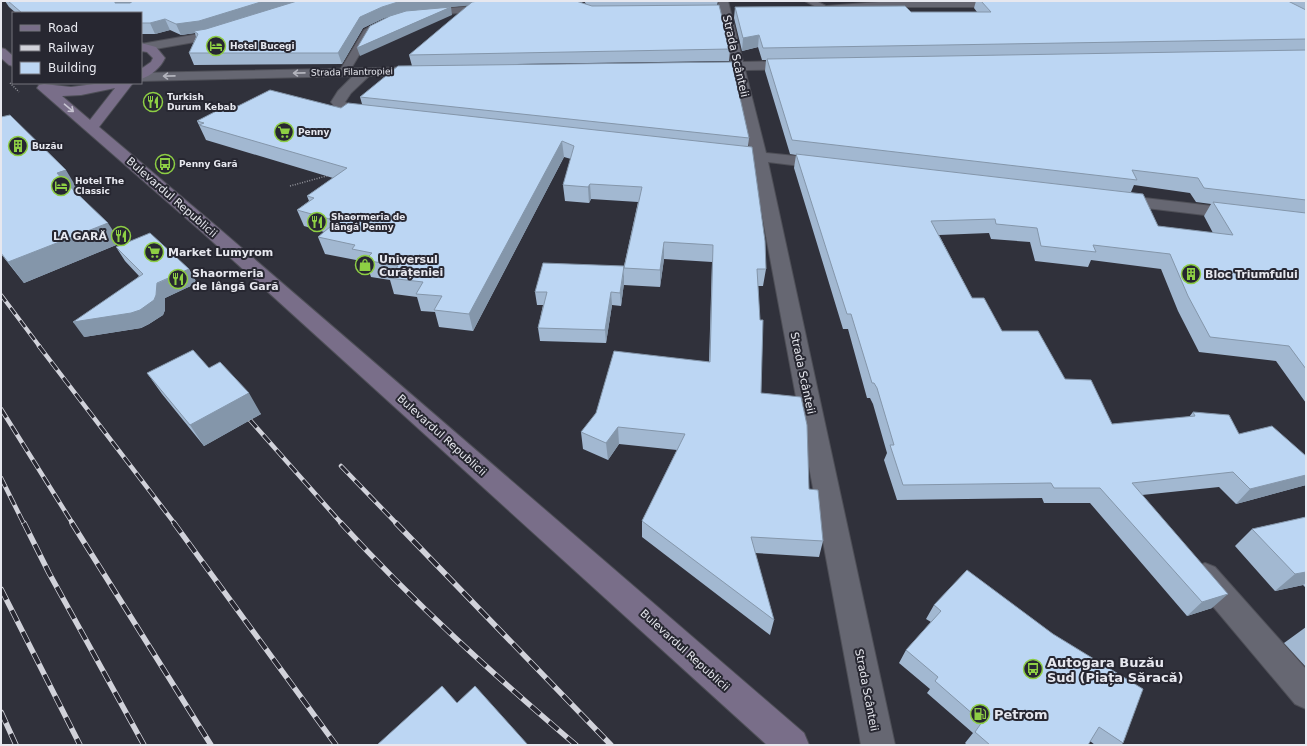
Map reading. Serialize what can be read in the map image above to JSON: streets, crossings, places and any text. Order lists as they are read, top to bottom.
{
  "streets": {
    "main road": ["Bulevardul Republicii"],
    "street": ["Strada Scânteii", "Strada Filantropiei"]
  },
  "places": {
    "hotel": ["Hotel Bucegi", "Hotel The Classic"],
    "restaurant": [
      "Turkish Durum Kebab",
      "Shaormeria de lângă Penny",
      "LA GARĂ",
      "Shaormeria de lângă Gară"
    ],
    "supermarket": ["Penny", "Market Lumyrom"],
    "building": ["Buzău", "Bloc Triumfului"],
    "bus stop": ["Penny Gară", "Autogara Buzău Sud (Piața Săracă)"],
    "shop": ["Universul Curățeniei"],
    "fuel station": ["Petrom"]
  },
  "legend": ["Road", "Railway", "Building"]
}
